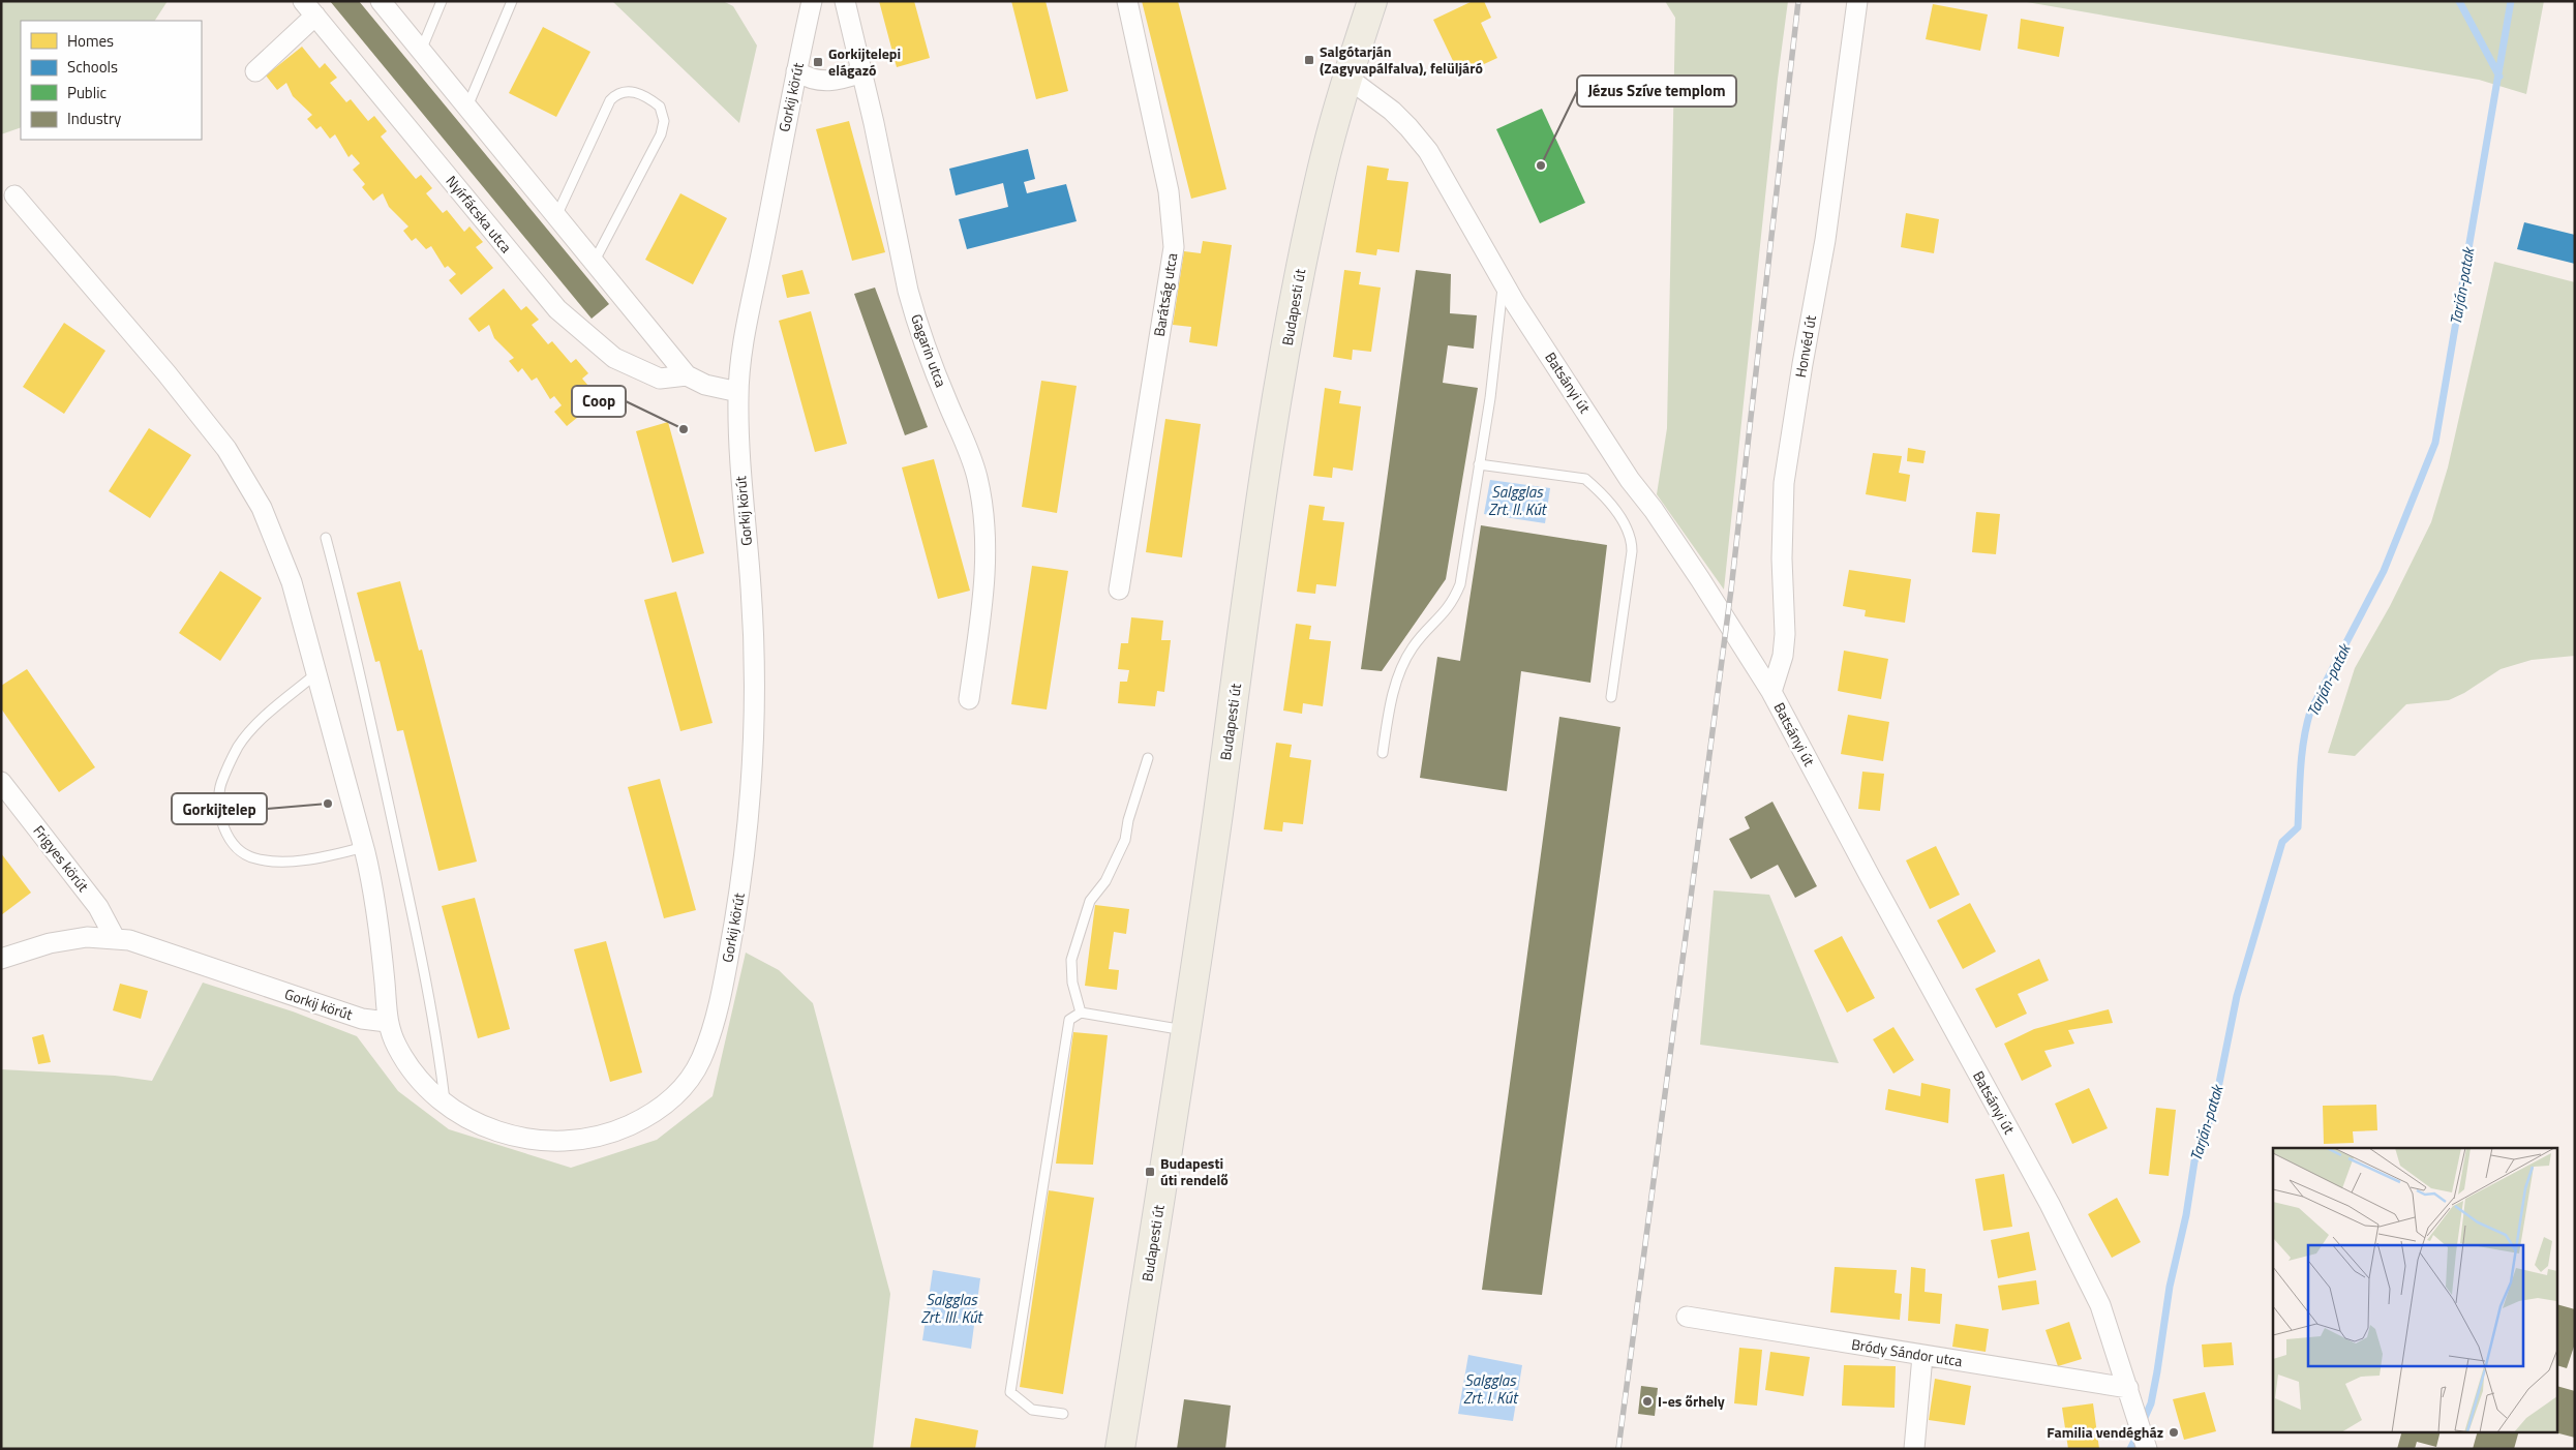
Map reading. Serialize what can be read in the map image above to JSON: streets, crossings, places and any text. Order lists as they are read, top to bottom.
{
  "streets": {
    "main road": ["Budapesti út"],
    "street": [
      "Gorkij körút",
      "Nyírfácska utca",
      "Barátság utca",
      "Honvéd út",
      "Gagarin utca",
      "Batsányi út",
      "Frigyes körút",
      "Bródy Sándor utca"
    ]
  },
  "crossings": [
    ["Gorkij körút", "Frigyes körút"],
    ["Budapesti út", "Batsányi út"],
    ["Honvéd út", "Batsányi út"],
    ["Batsányi út", "Bródy Sándor utca"]
  ],
  "water": [
    "Tarján-patak",
    "Salgglas Zrt. II. Kút",
    "Salgglas Zrt. III. Kút",
    "Salgglas Zrt. I. Kút"
  ],
  "places": {
    "transit": ["Salgótarján (Zagyvapálfalva), felüljáró", "Gorkijtelepi elágazó", "Budapesti úti rendelő"],
    "other": [
      "Jézus Szíve templom",
      "Coop",
      "Gorkijtelep",
      "I-es őrhely",
      "Familia vendégház"
    ]
  },
  "legend": [
    "Homes",
    "Schools",
    "Public",
    "Industry"
  ]
}
